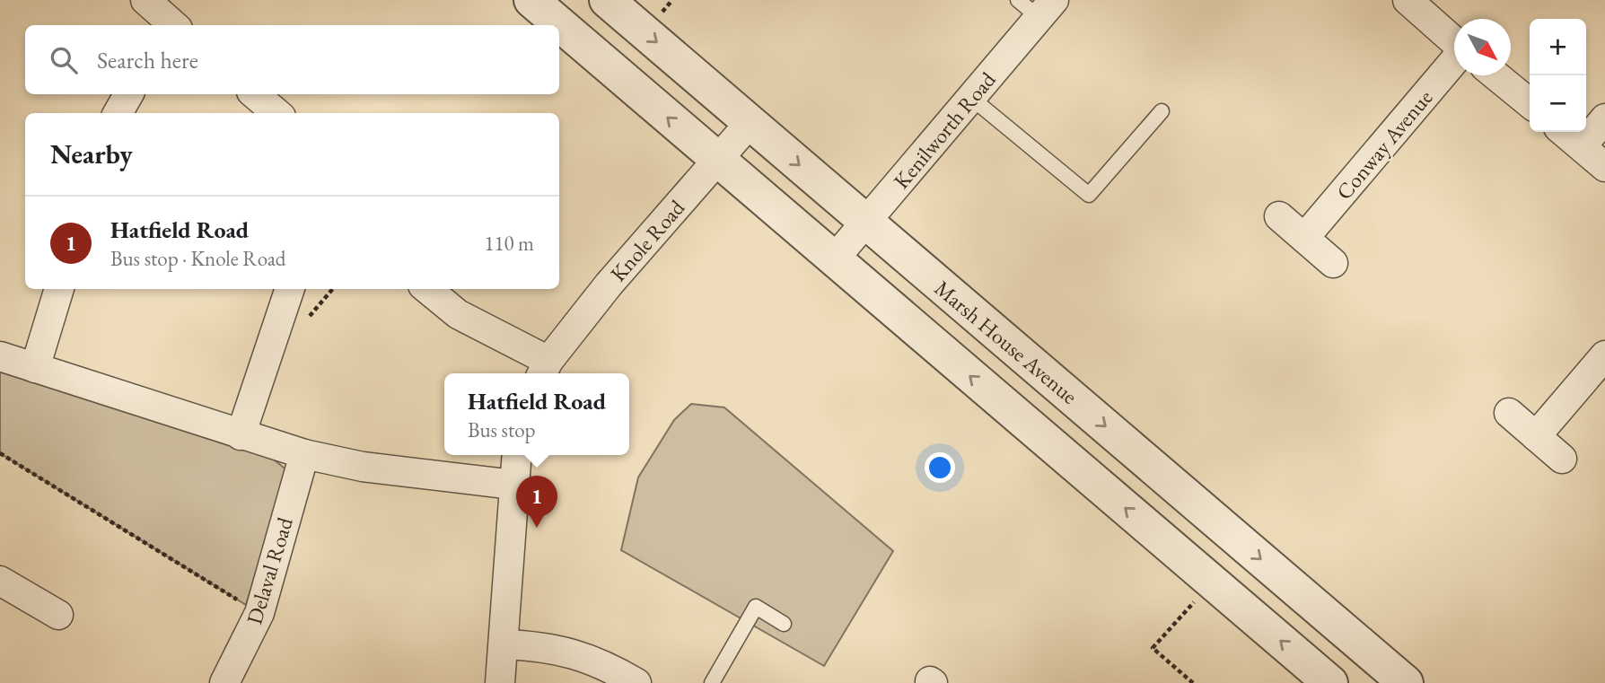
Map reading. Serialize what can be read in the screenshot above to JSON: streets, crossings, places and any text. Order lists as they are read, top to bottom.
{
  "streets": {
    "street": [
      "Kenilworth Road",
      "Conway Avenue",
      "Knole Road",
      "Marsh House Avenue",
      "Delaval Road"
    ]
  },
  "crossings": [
    ["Kenilworth Road", "Marsh House Avenue"],
    ["Knole Road", "Marsh House Avenue"]
  ],
  "north": "bottom right",
  "page": {
    "map_buttons": ["+", "−"],
    "search": "Search here",
    "heading": "Nearby",
    "list": [
      {
        "mark": "1",
        "name": "Hatfield Road",
        "note": "Bus stop · Knole Road",
        "value": "110 m"
      }
    ],
    "popup": ["Hatfield Road", "Bus stop"],
    "pins": "1"
  }
}
